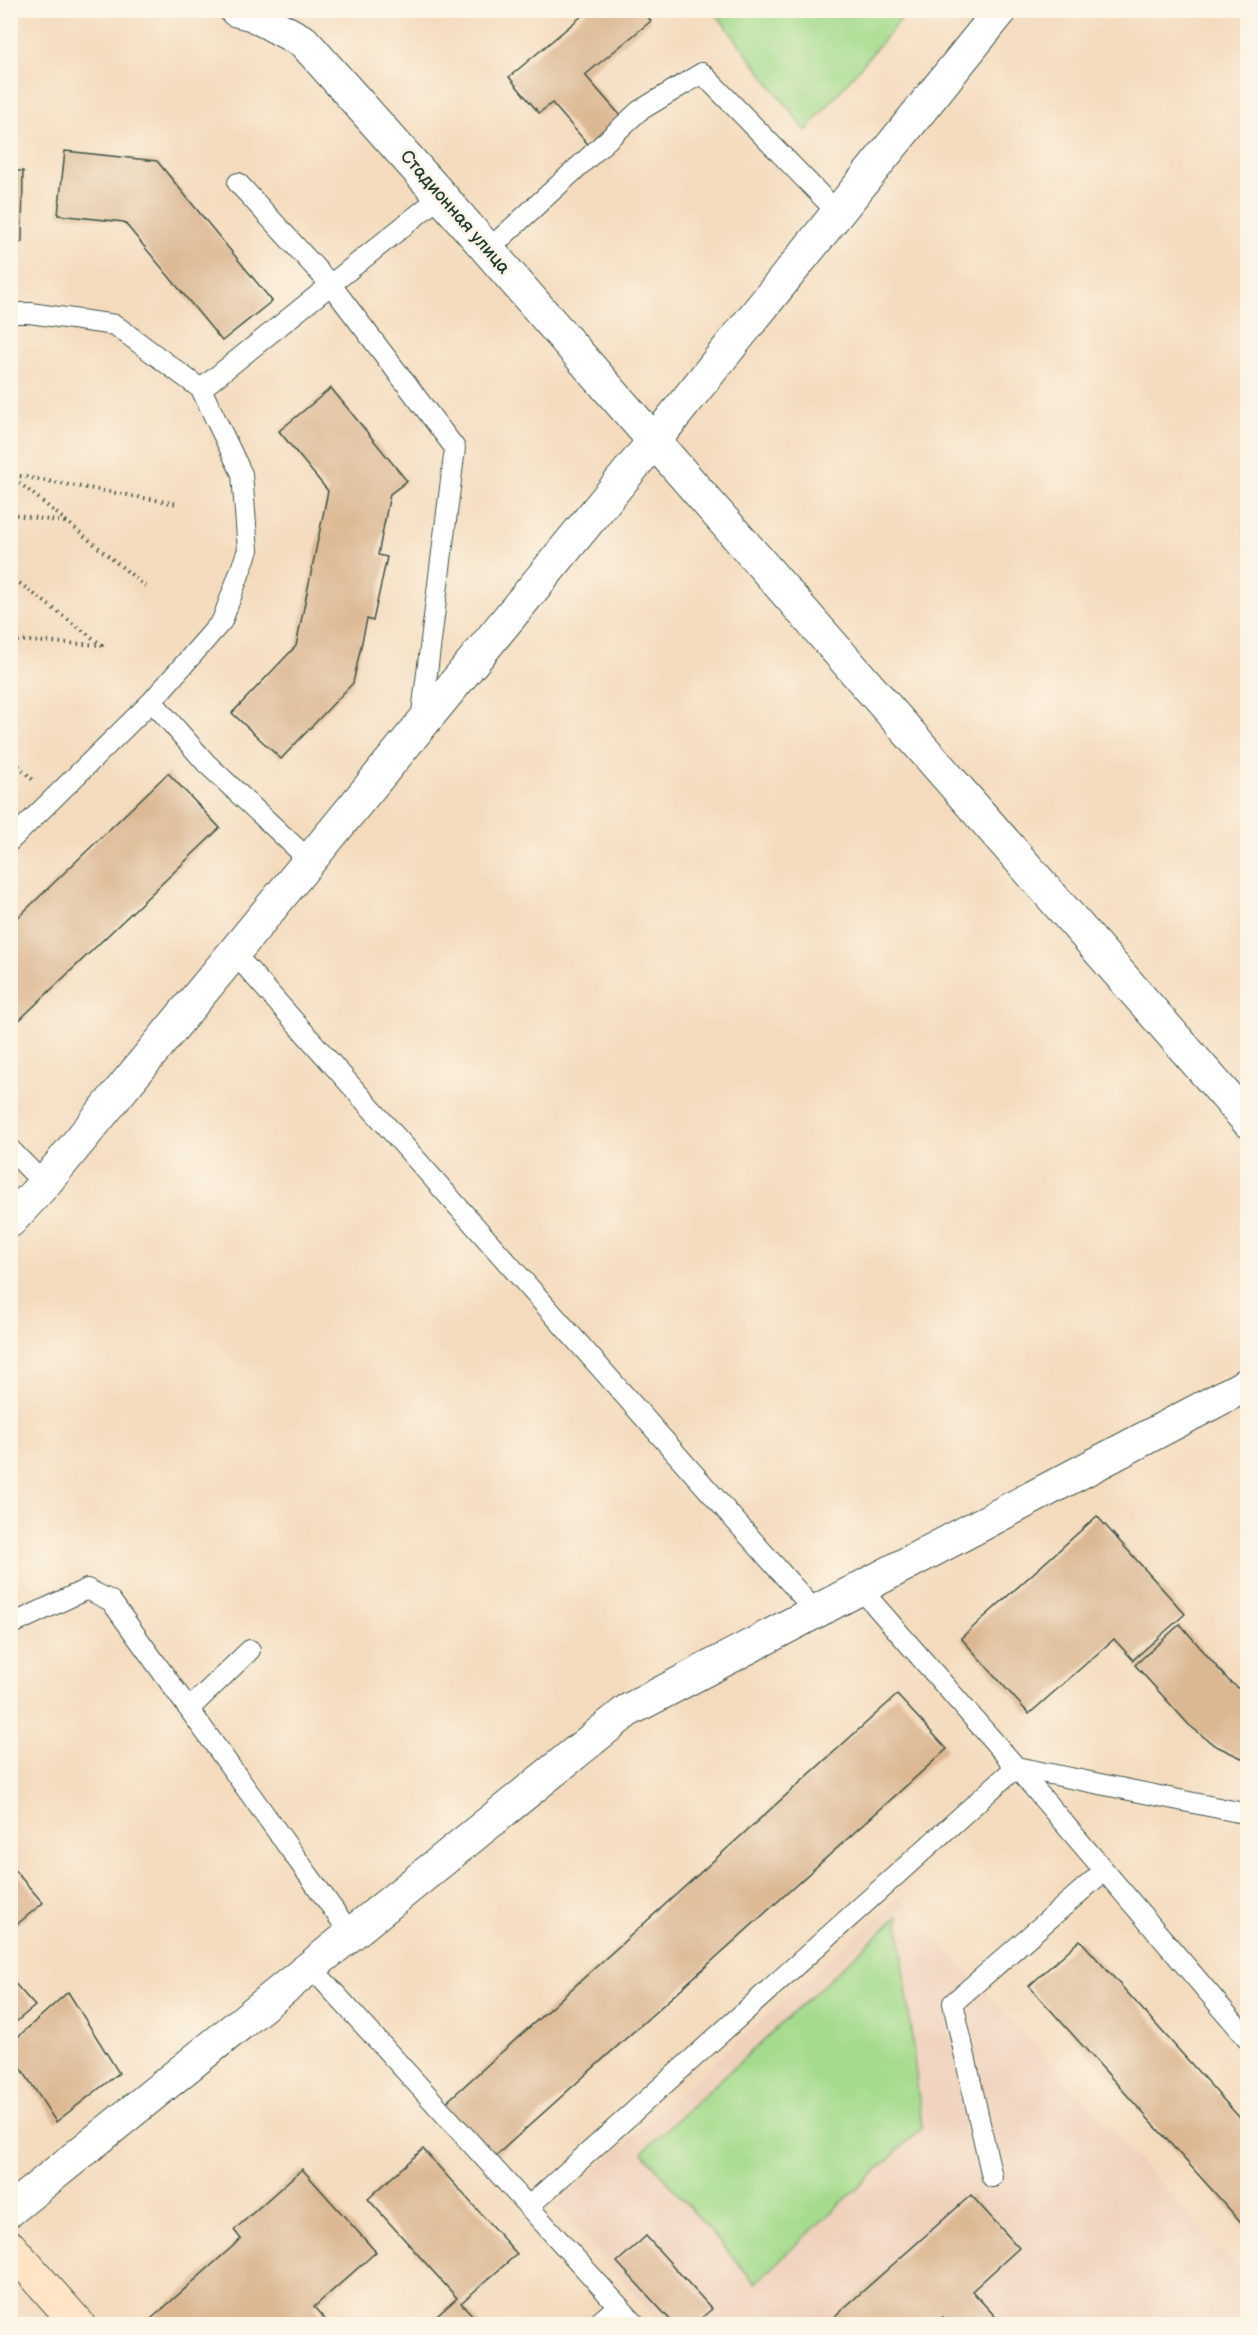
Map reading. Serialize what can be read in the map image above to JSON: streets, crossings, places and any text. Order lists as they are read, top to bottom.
{
  "streets": {
    "street": ["Стадионная улица"]
  }
}
